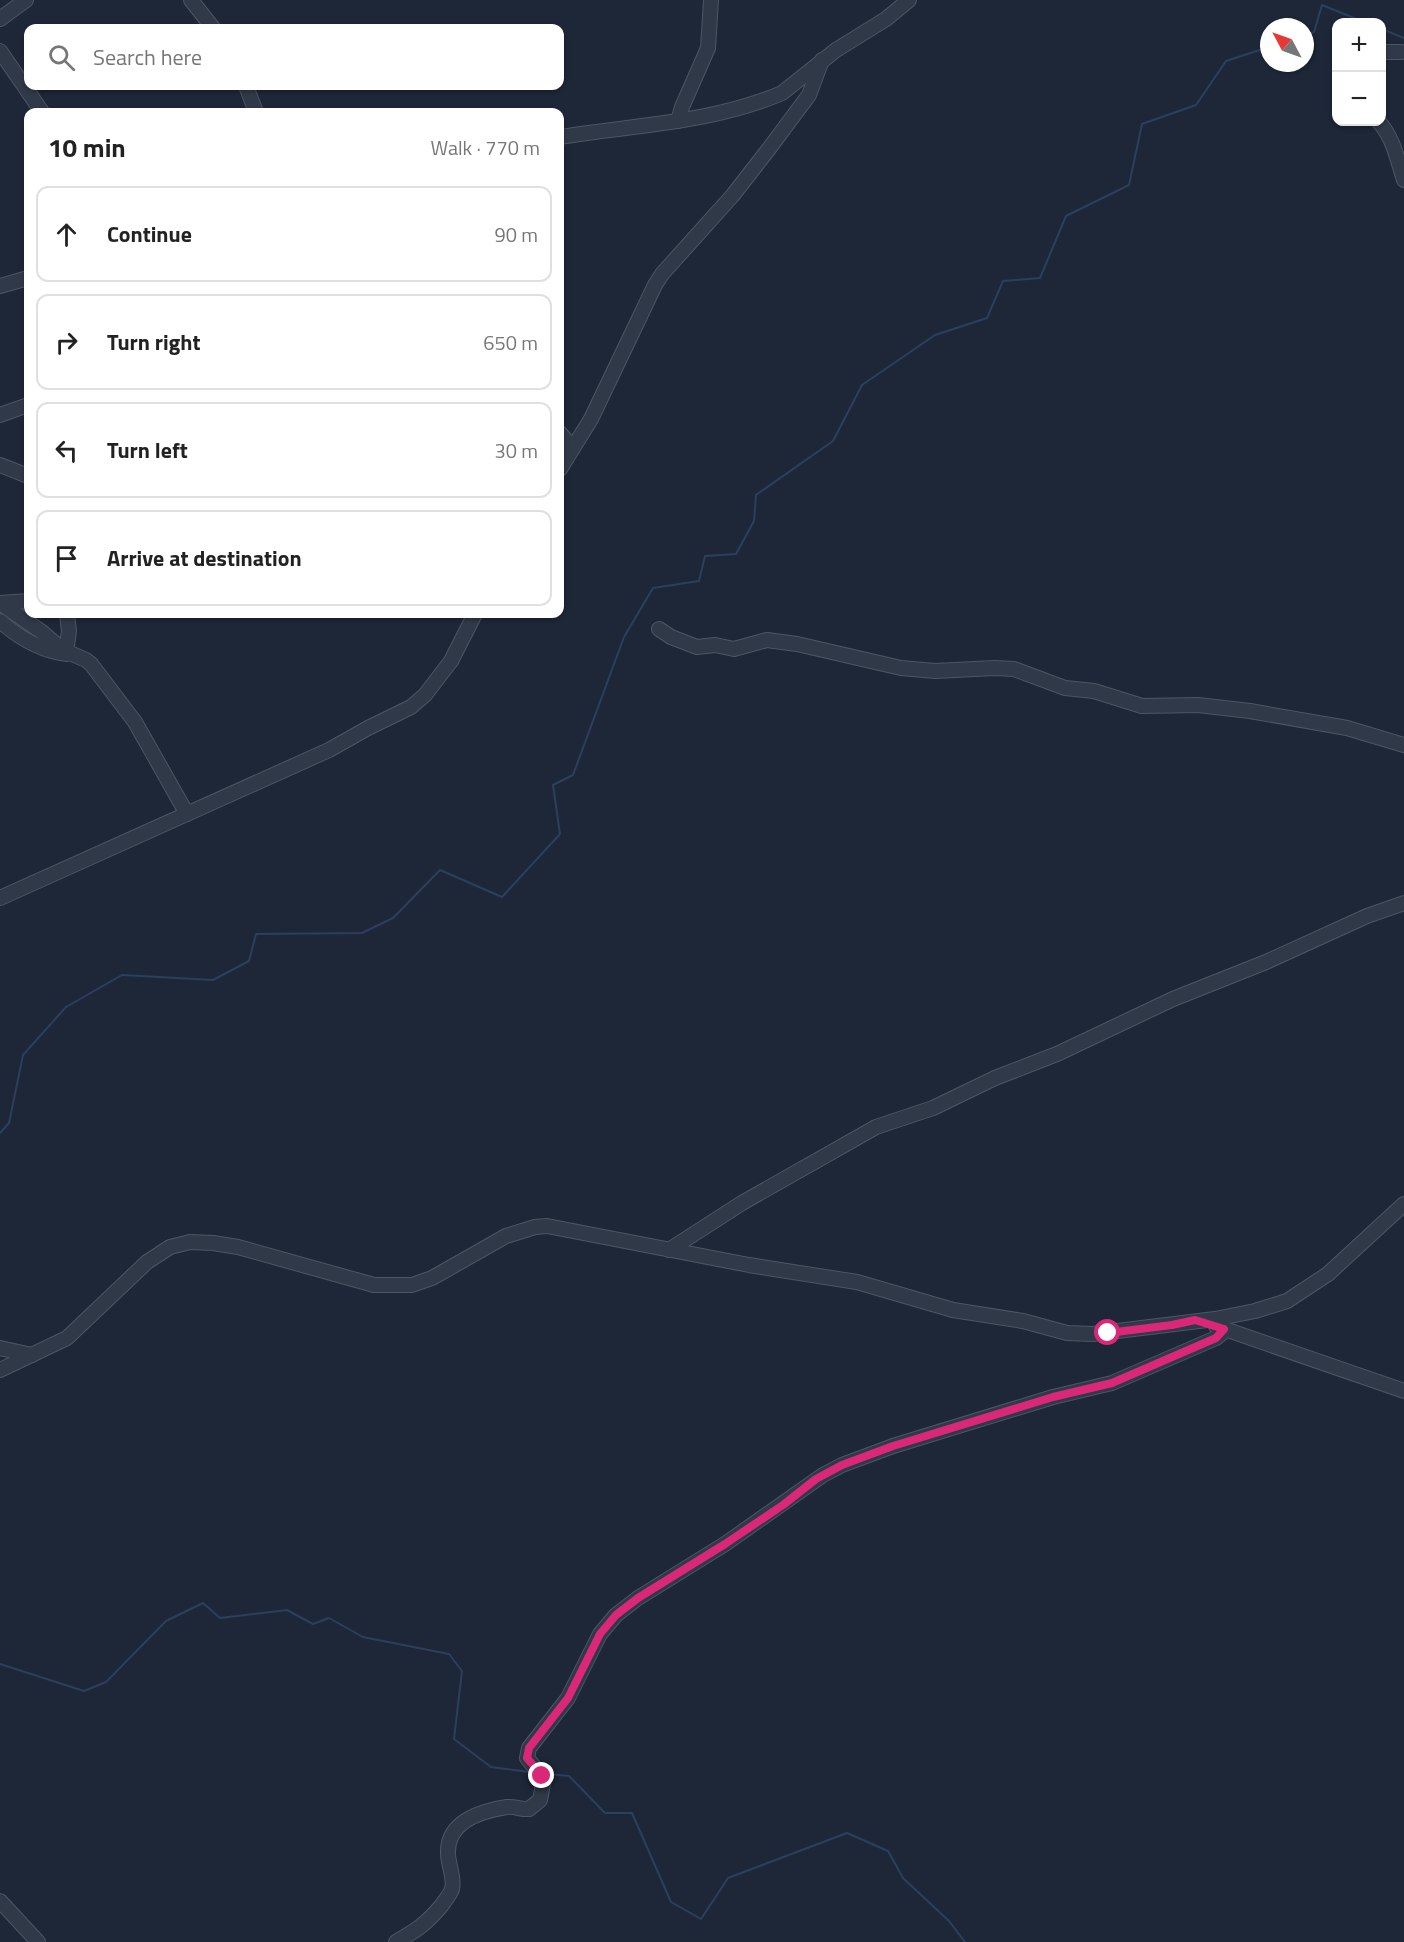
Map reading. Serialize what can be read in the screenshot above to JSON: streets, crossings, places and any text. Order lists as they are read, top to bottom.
{
  "north": "top left",
  "page": {
    "map_buttons": ["+", "−"],
    "search": "Search here",
    "heading": ["10 min", "Walk · 770 m"],
    "list": [
      ["Continue", "90 m"],
      ["Turn right", "650 m"],
      ["Turn left", "30 m"],
      "Arrive at destination"
    ]
  }
}
